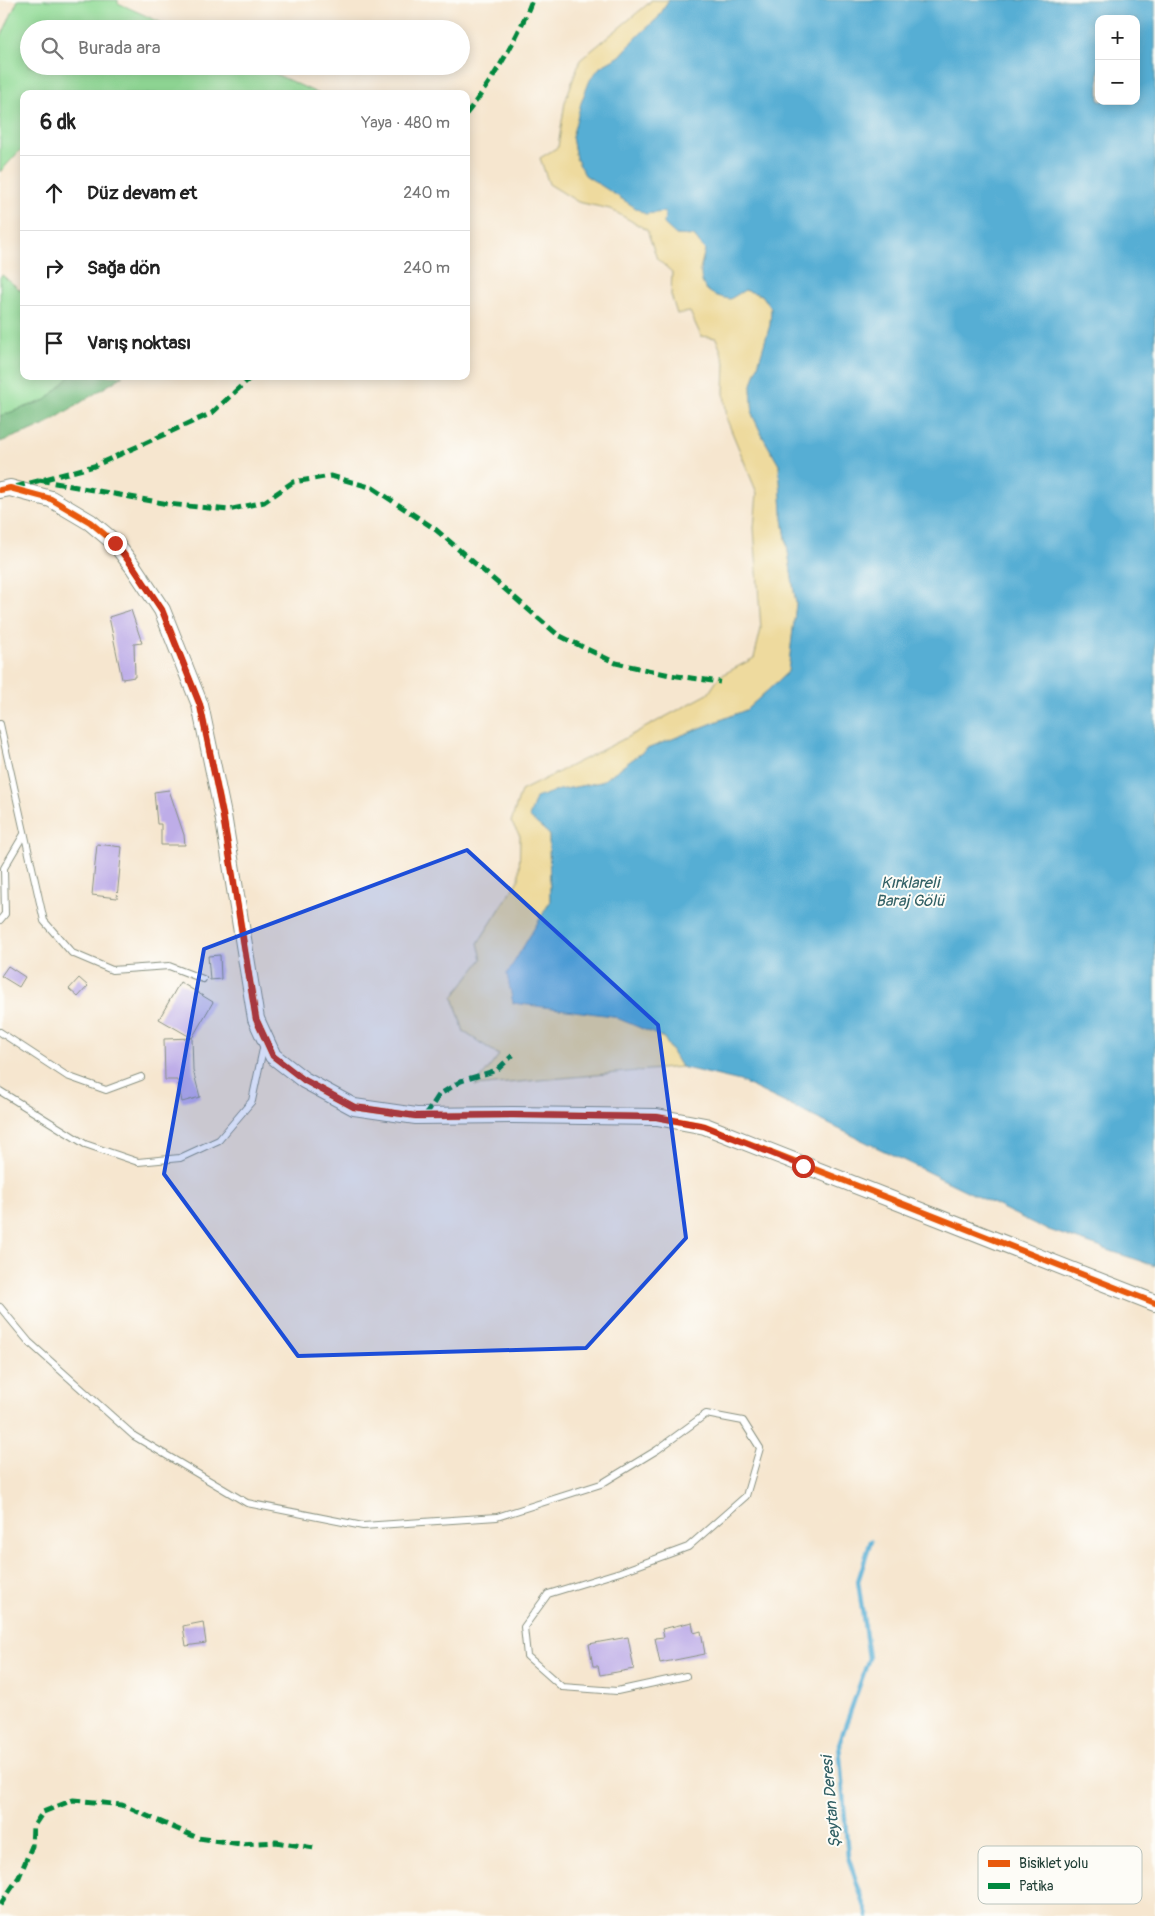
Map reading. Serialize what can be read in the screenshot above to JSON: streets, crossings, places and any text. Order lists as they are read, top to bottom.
{
  "water": ["Kırklareli Baraj Gölü", "Şeytan Deresi"],
  "legend": ["Bisiklet yolu", "Patika"],
  "page": {
    "map_buttons": ["+", "−"],
    "search": "Burada ara",
    "heading": ["6 dk", "Yaya · 480 m"],
    "list": [
      ["Düz devam et", "240 m"],
      ["Sağa dön", "240 m"],
      "Varış noktası"
    ]
  }
}
